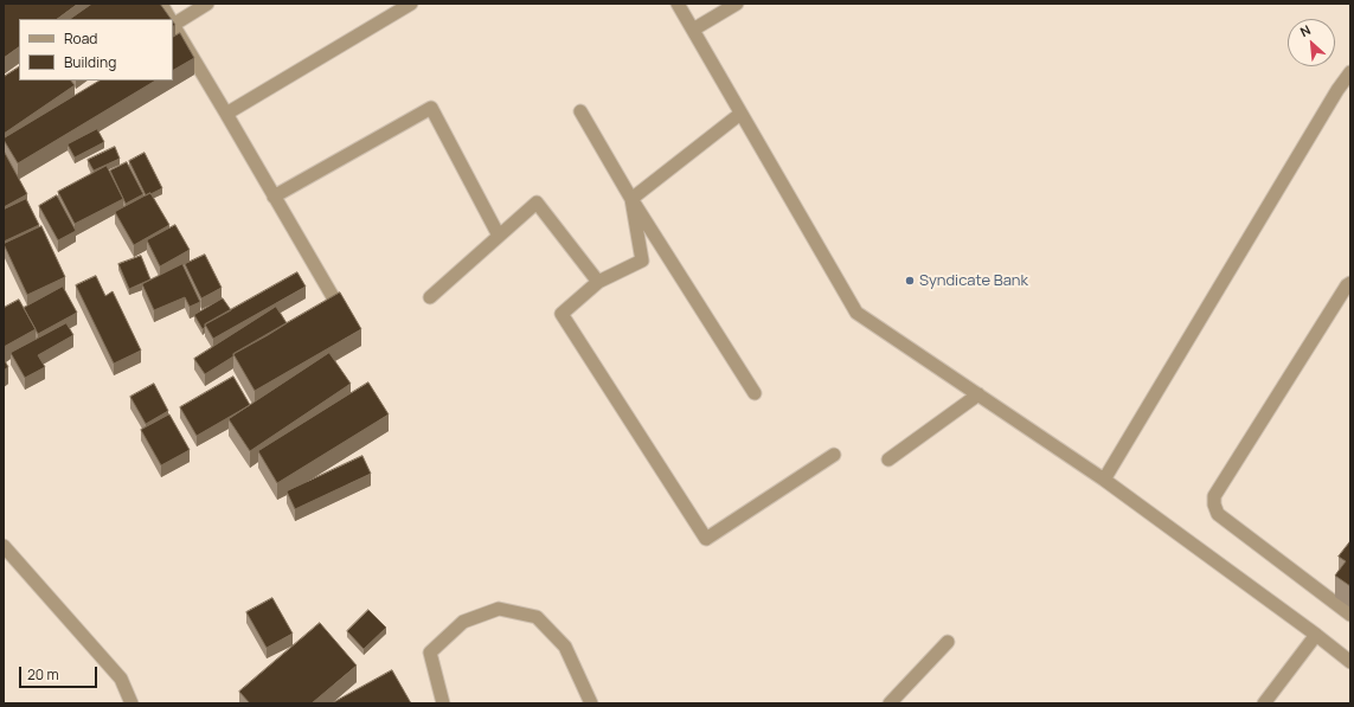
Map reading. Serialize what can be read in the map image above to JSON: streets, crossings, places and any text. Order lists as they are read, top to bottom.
{
  "places": ["Syndicate Bank"],
  "legend": ["Road", "Building"],
  "scale_bar": "20 m",
  "north": "top left"
}
